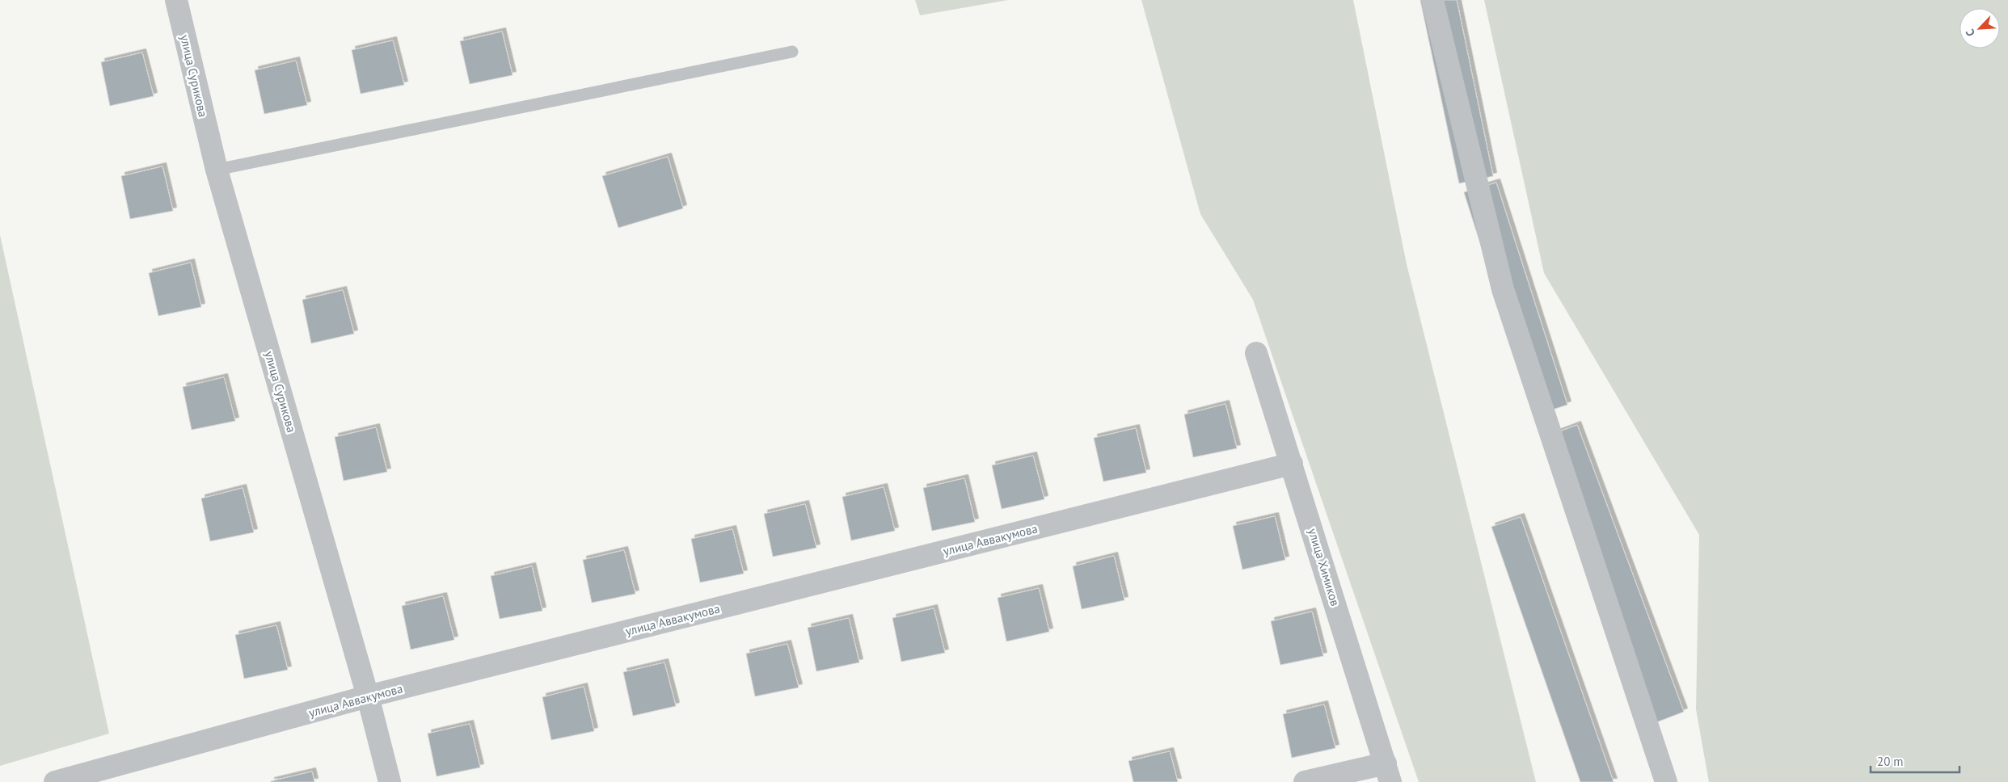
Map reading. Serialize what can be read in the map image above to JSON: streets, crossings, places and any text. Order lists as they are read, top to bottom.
{
  "streets": {
    "street": ["улица Сурикова", "улица Аввакумова", "улица Химиков"]
  },
  "crossings": [
    ["улица Сурикова", "улица Аввакумова"],
    ["улица Аввакумова", "улица Химиков"]
  ],
  "scale_bar": "20 m",
  "north": "bottom left"
}
